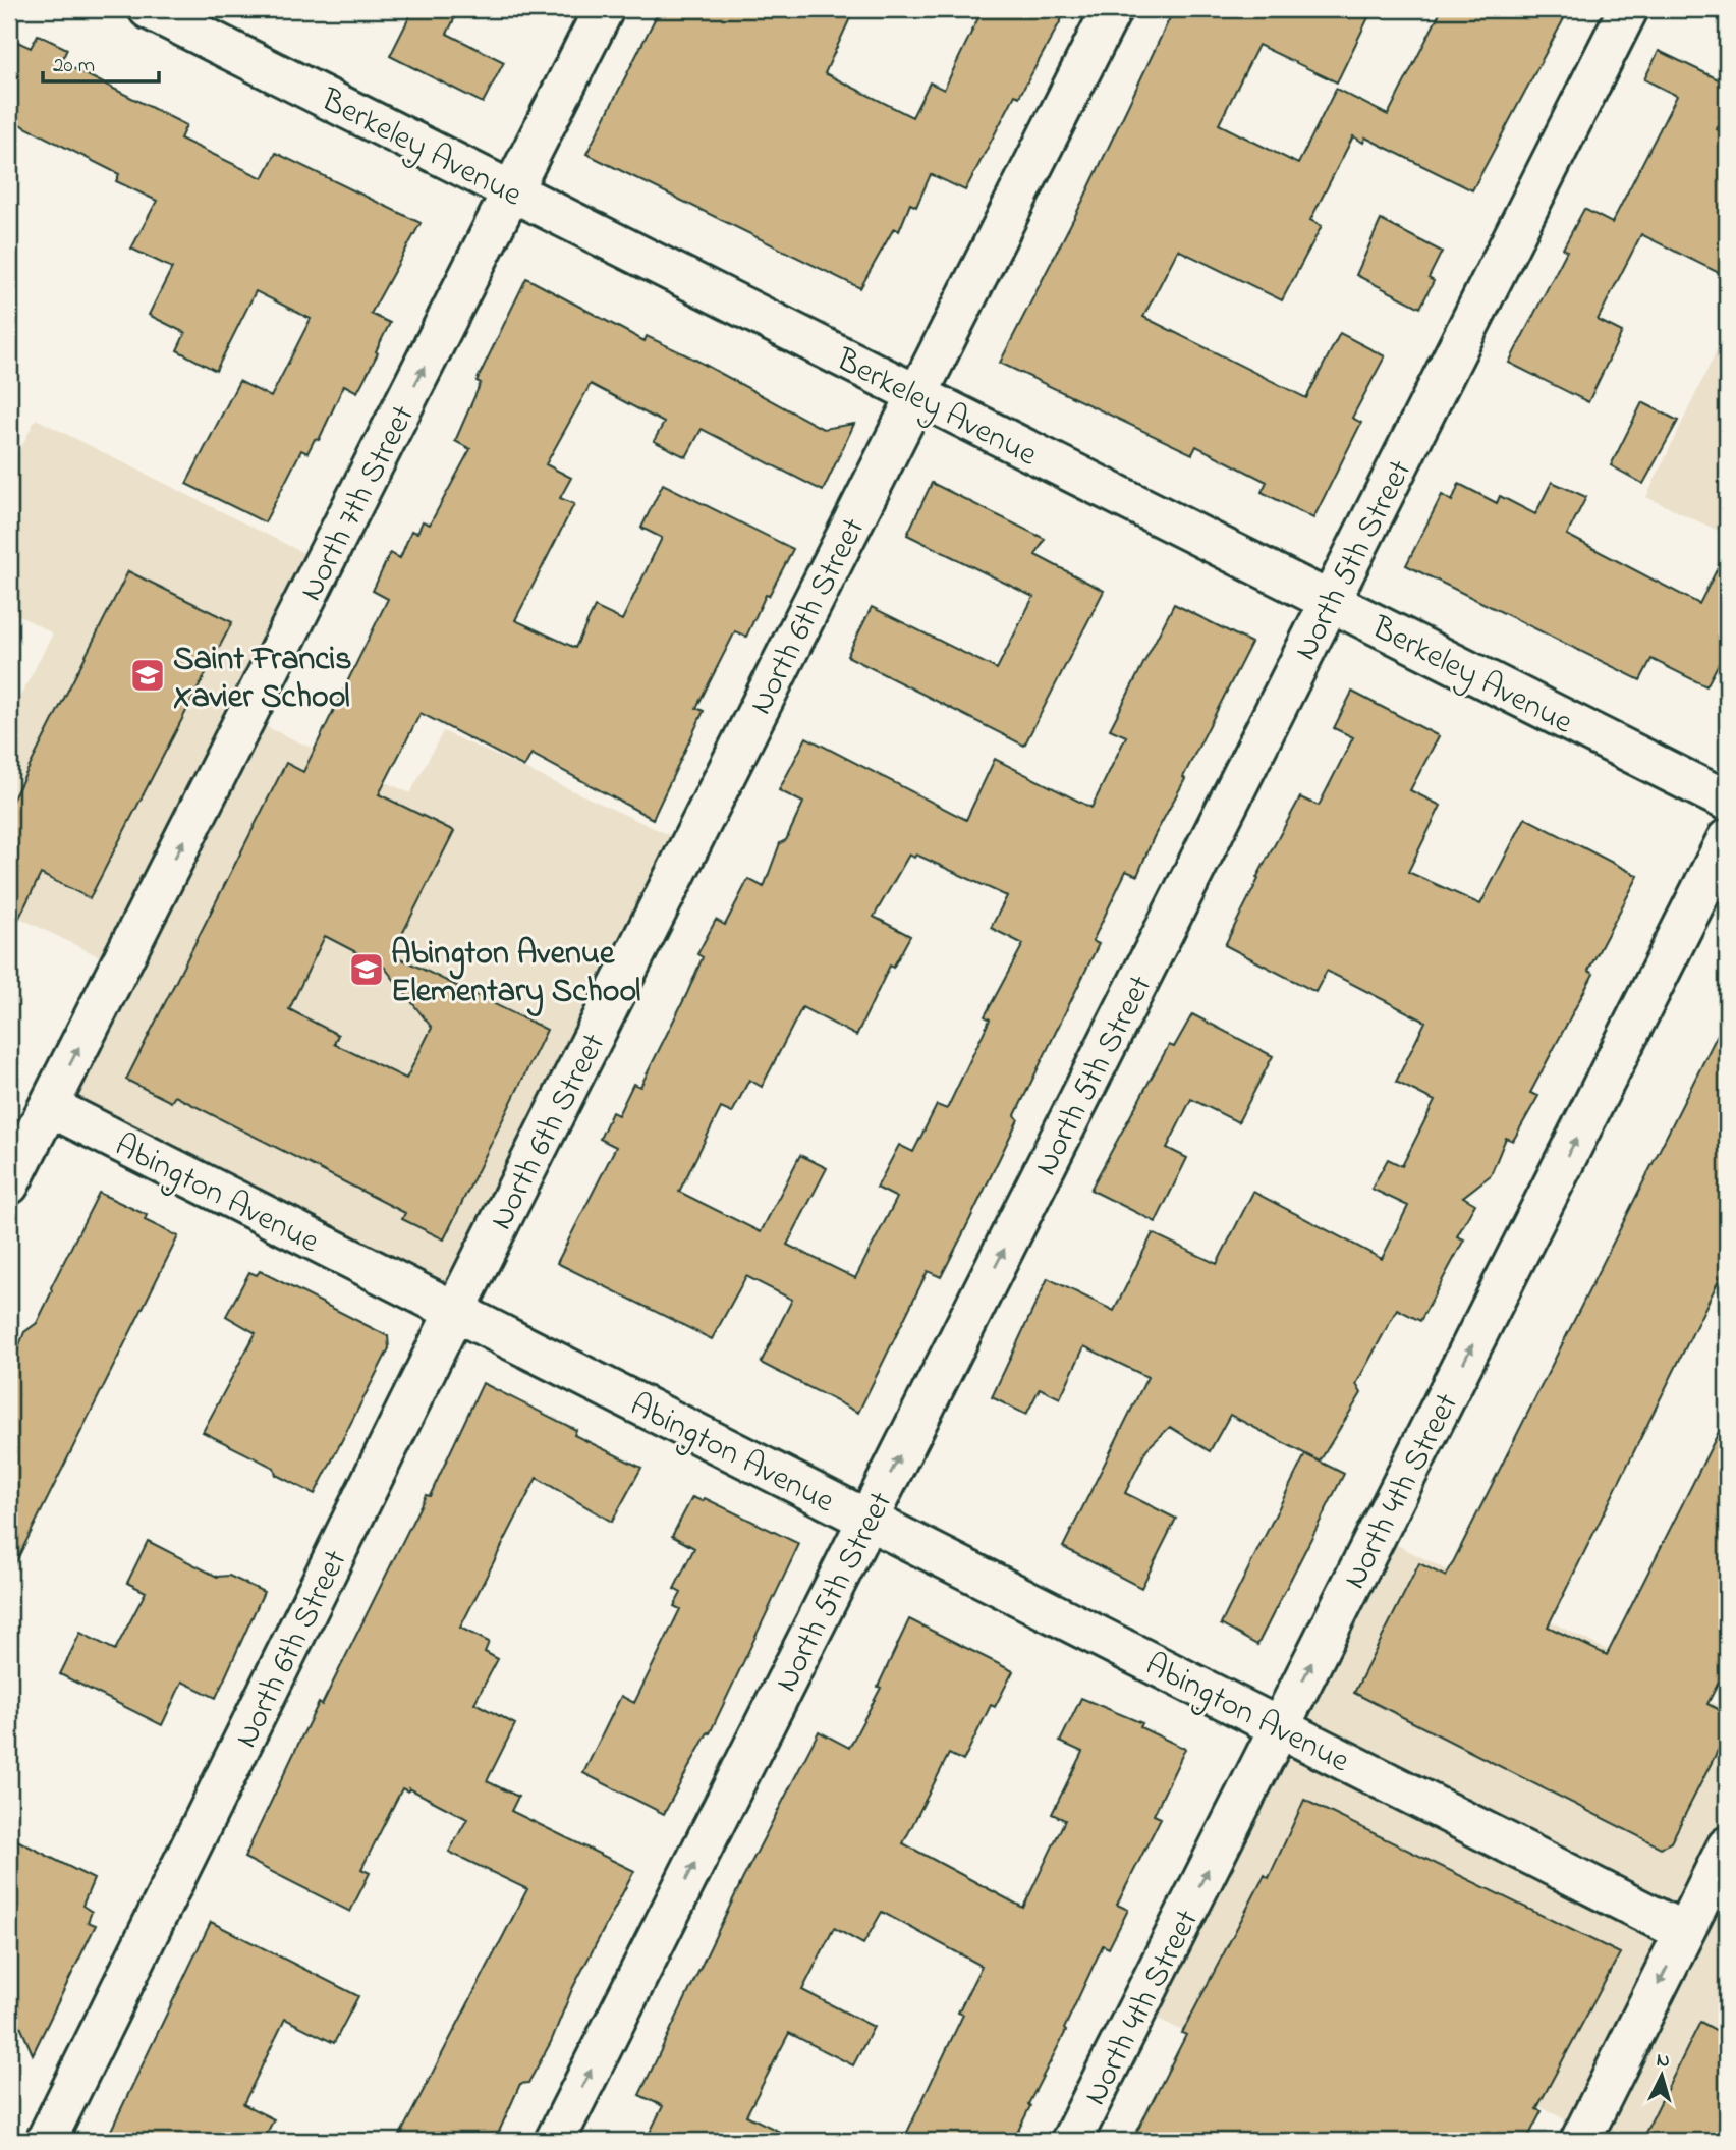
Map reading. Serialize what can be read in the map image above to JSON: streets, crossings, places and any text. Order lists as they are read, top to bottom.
{
  "streets": {
    "street": [
      "Berkeley Avenue",
      "North 7th Street",
      "North 5th Street",
      "North 6th Street",
      "Abington Avenue",
      "North 4th Street"
    ]
  },
  "crossings": [
    ["Berkeley Avenue", "North 7th Street"],
    ["Berkeley Avenue", "North 5th Street"],
    ["Berkeley Avenue", "North 6th Street"],
    ["North 7th Street", "Abington Avenue"],
    ["North 5th Street", "Abington Avenue"],
    ["North 6th Street", "Abington Avenue"],
    ["Abington Avenue", "North 4th Street"]
  ],
  "one_way": ["North 7th Street", "North 5th Street", "North 4th Street"],
  "places": {
    "school or university": ["Saint Francis Xavier School", "Abington Avenue Elementary School"]
  },
  "scale_bar": "20 m",
  "north": "top"
}
